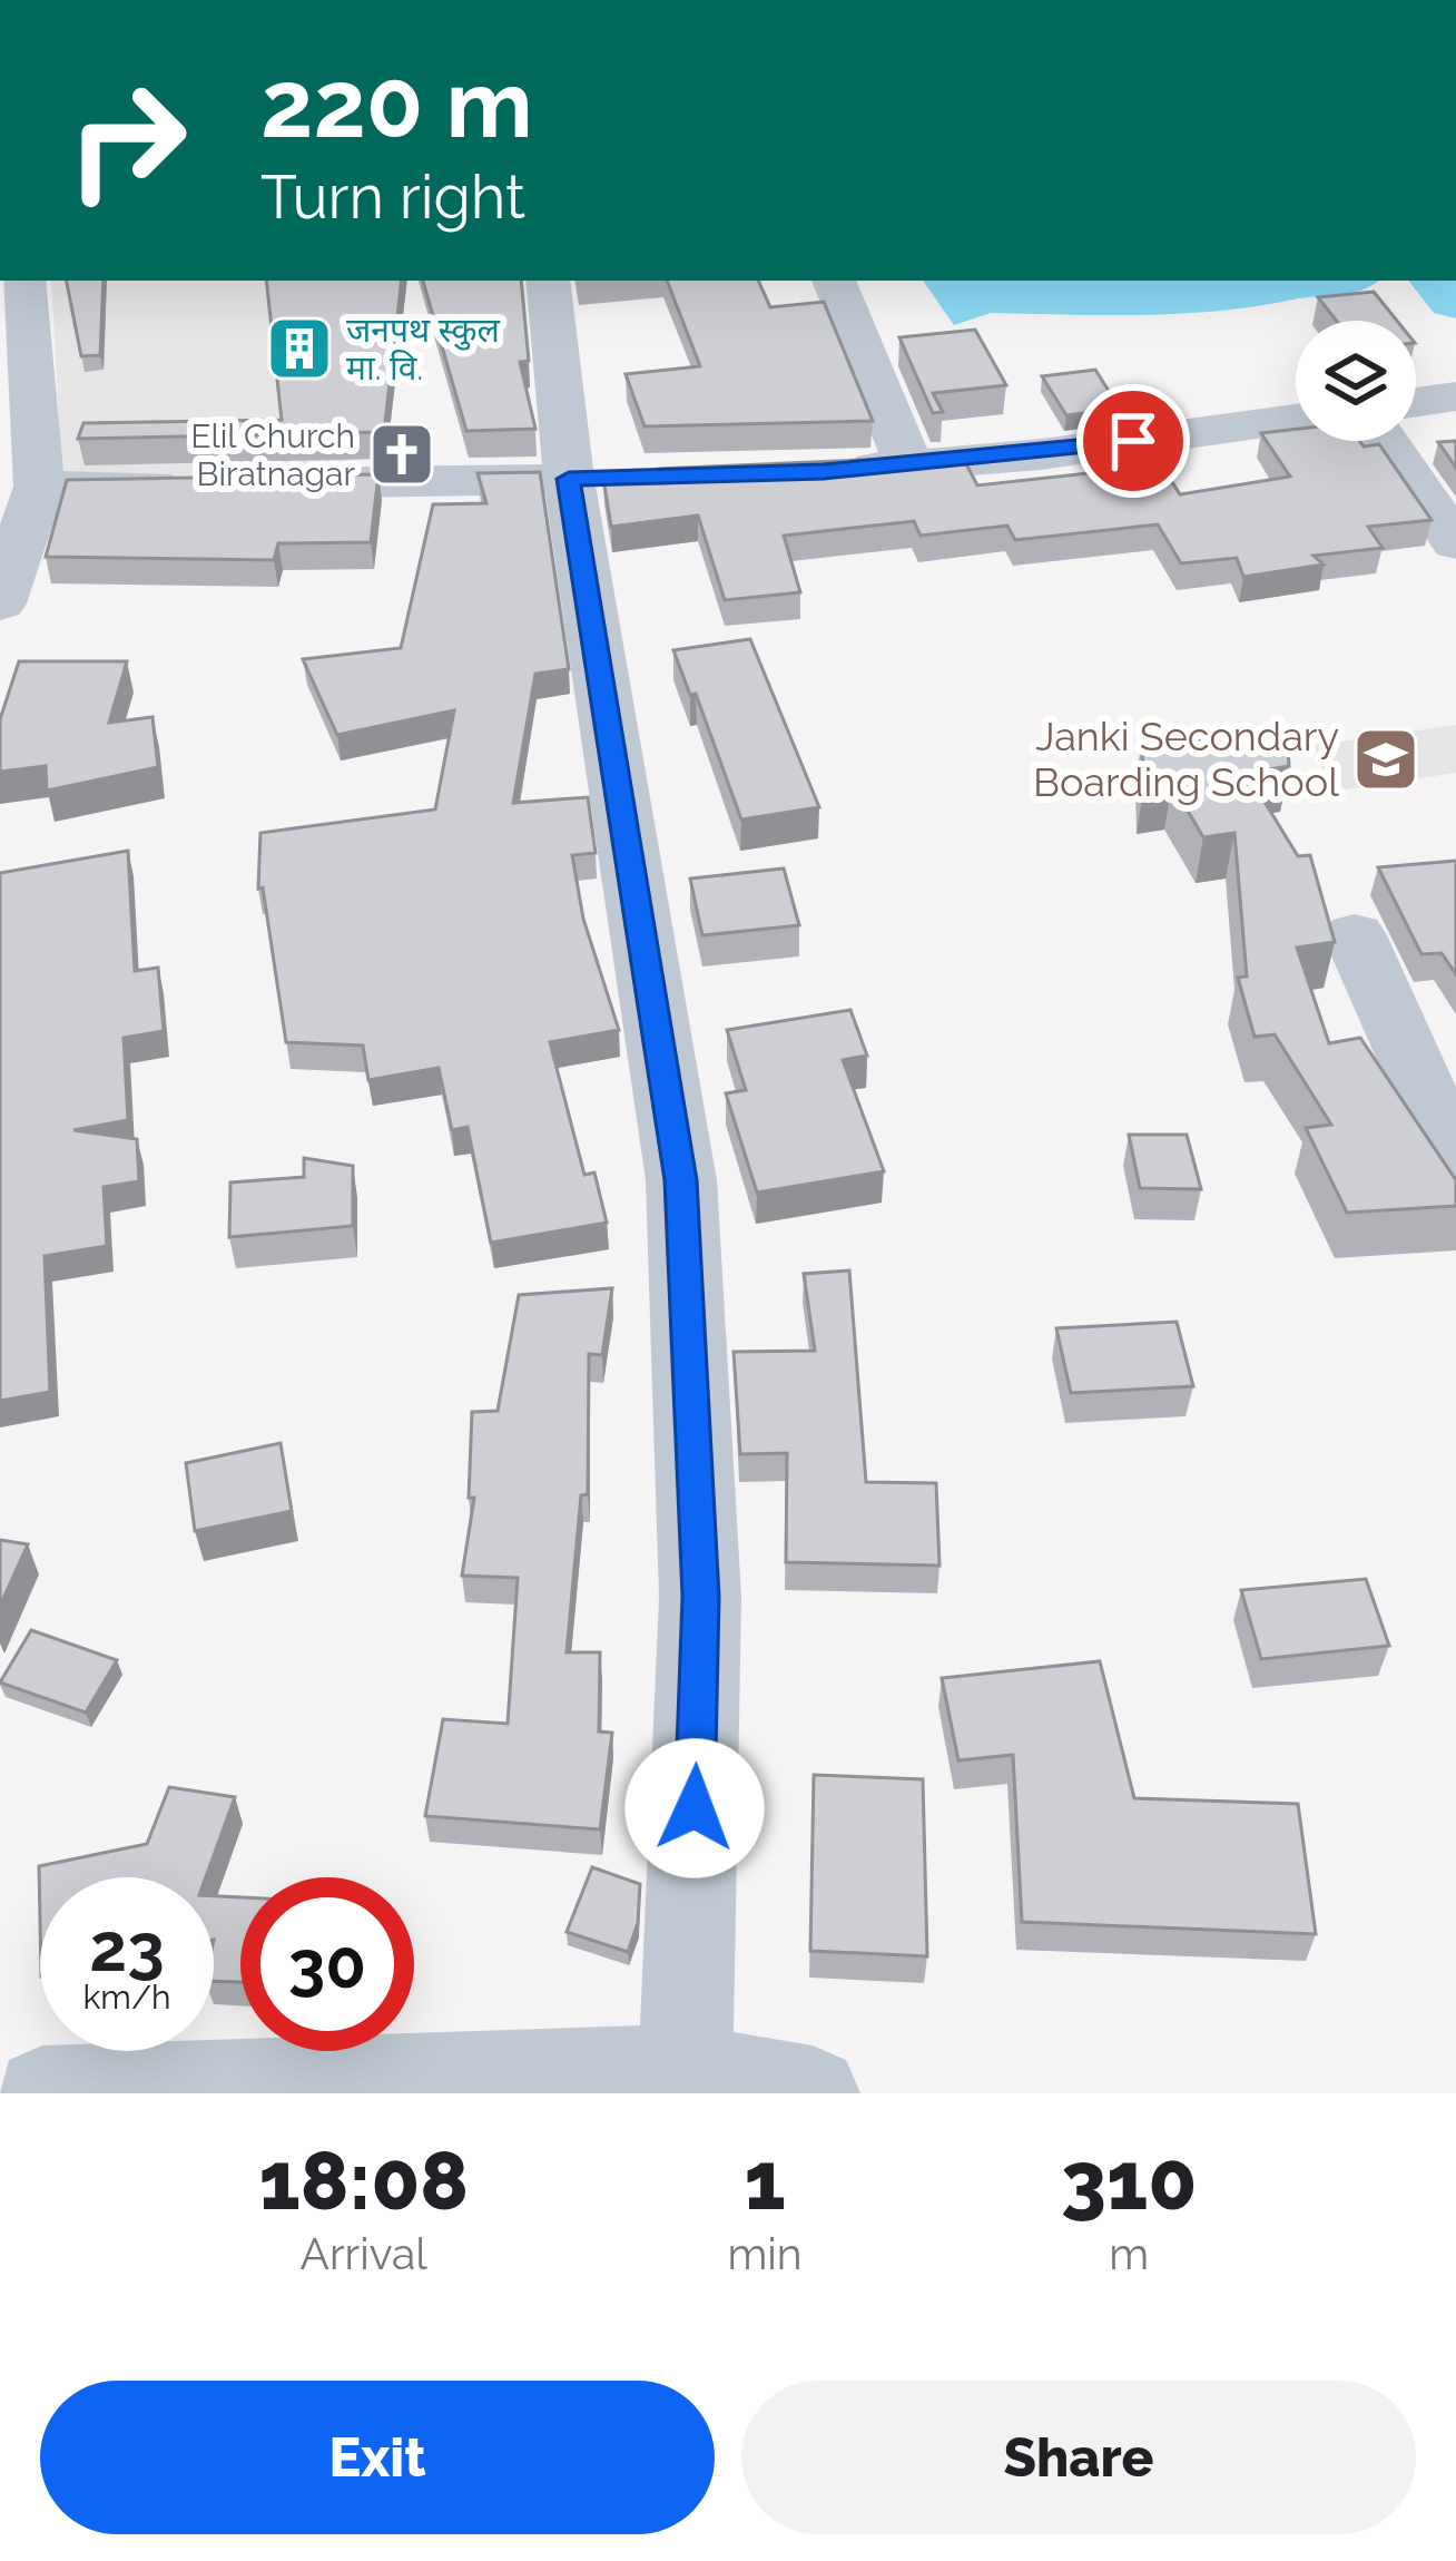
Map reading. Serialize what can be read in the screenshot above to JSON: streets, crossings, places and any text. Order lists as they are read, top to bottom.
{
  "places": {
    "building": ["जनपथ स्कुल मा. वि."],
    "church": ["Elil Church Biratnagar"],
    "school or university": ["Janki Secondary Boarding School"]
  },
  "page": {
    "turn": ["220 m", "Turn right"],
    "speed": "23 km/h",
    "limit": "30",
    "eta": [
      "18:08",
      "Arrival",
      "1",
      "min",
      "310",
      "m"
    ],
    "buttons": ["Exit", "Share"]
  }
}
